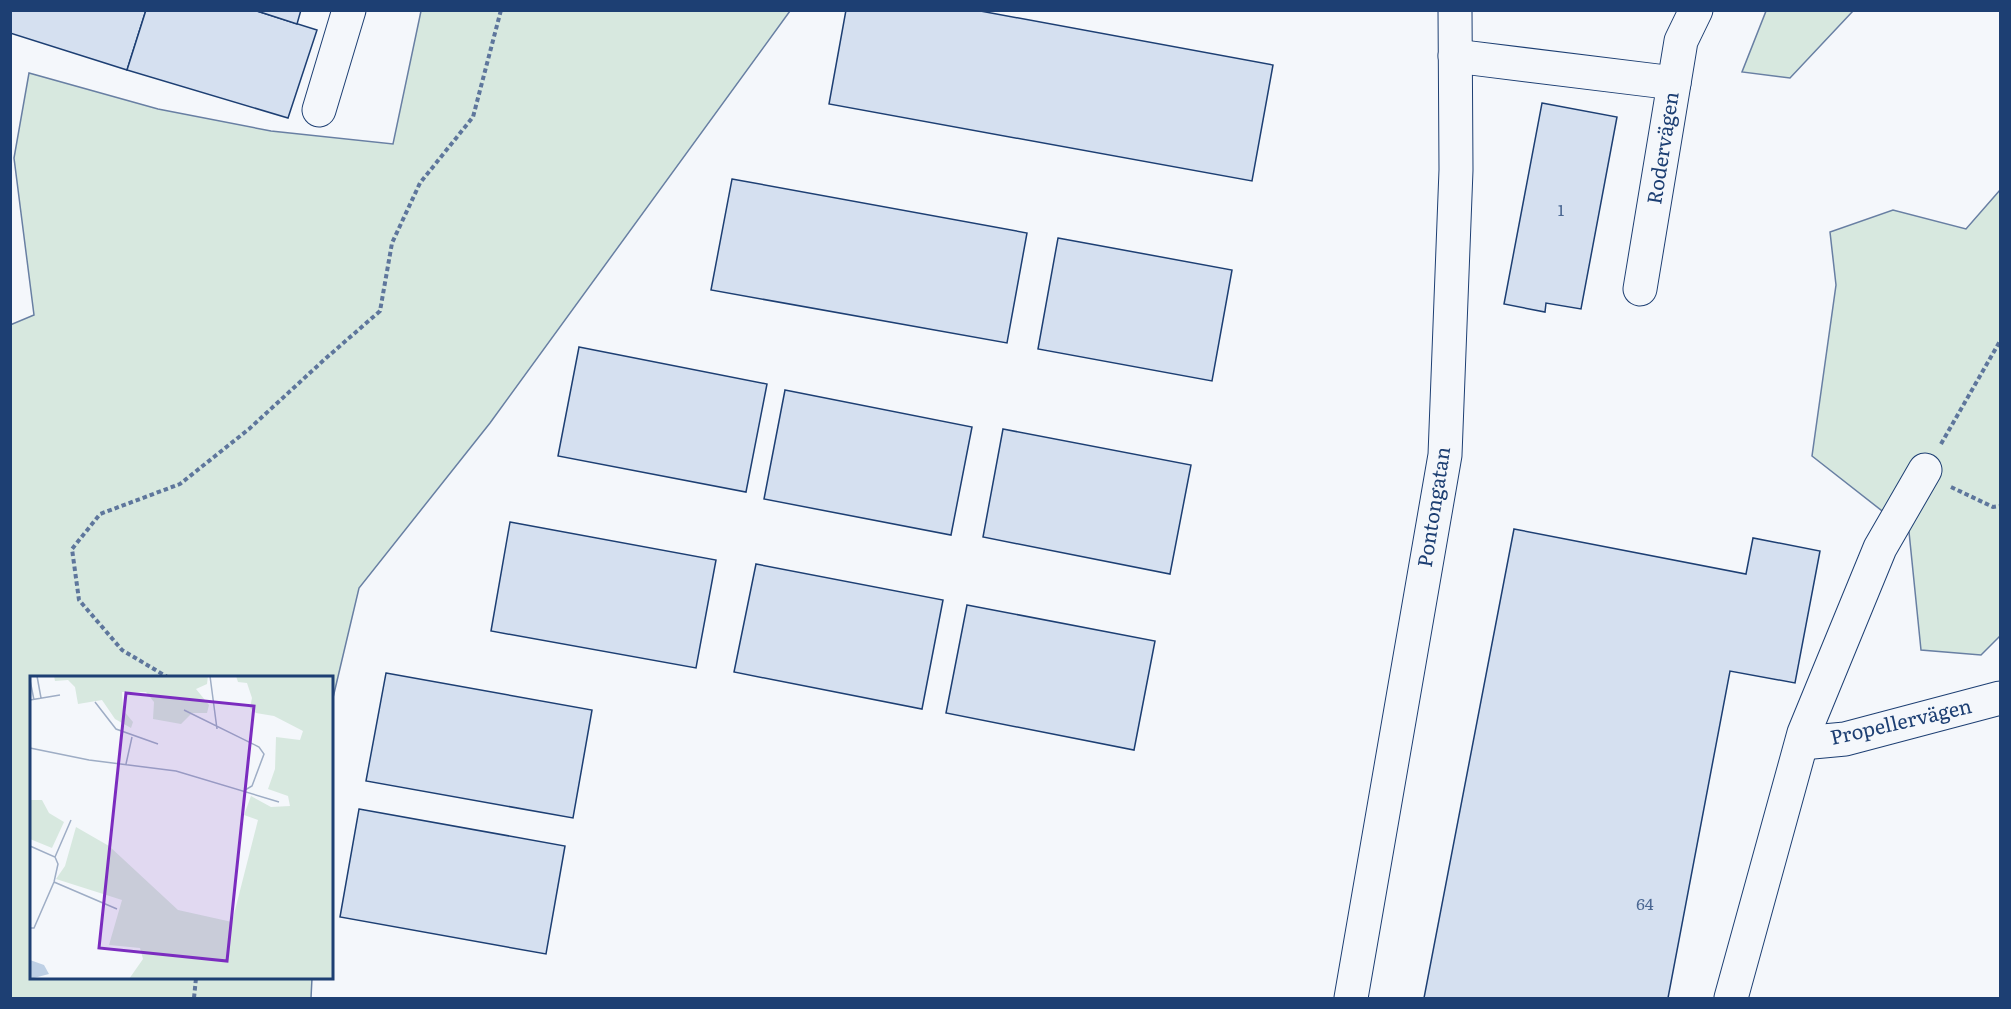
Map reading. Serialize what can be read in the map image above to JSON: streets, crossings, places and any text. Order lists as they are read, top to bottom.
{
  "streets": {
    "street": ["Rodervägen", "Pontongatan", "Propellervägen"]
  },
  "house_numbers": ["1", "64"]
}
